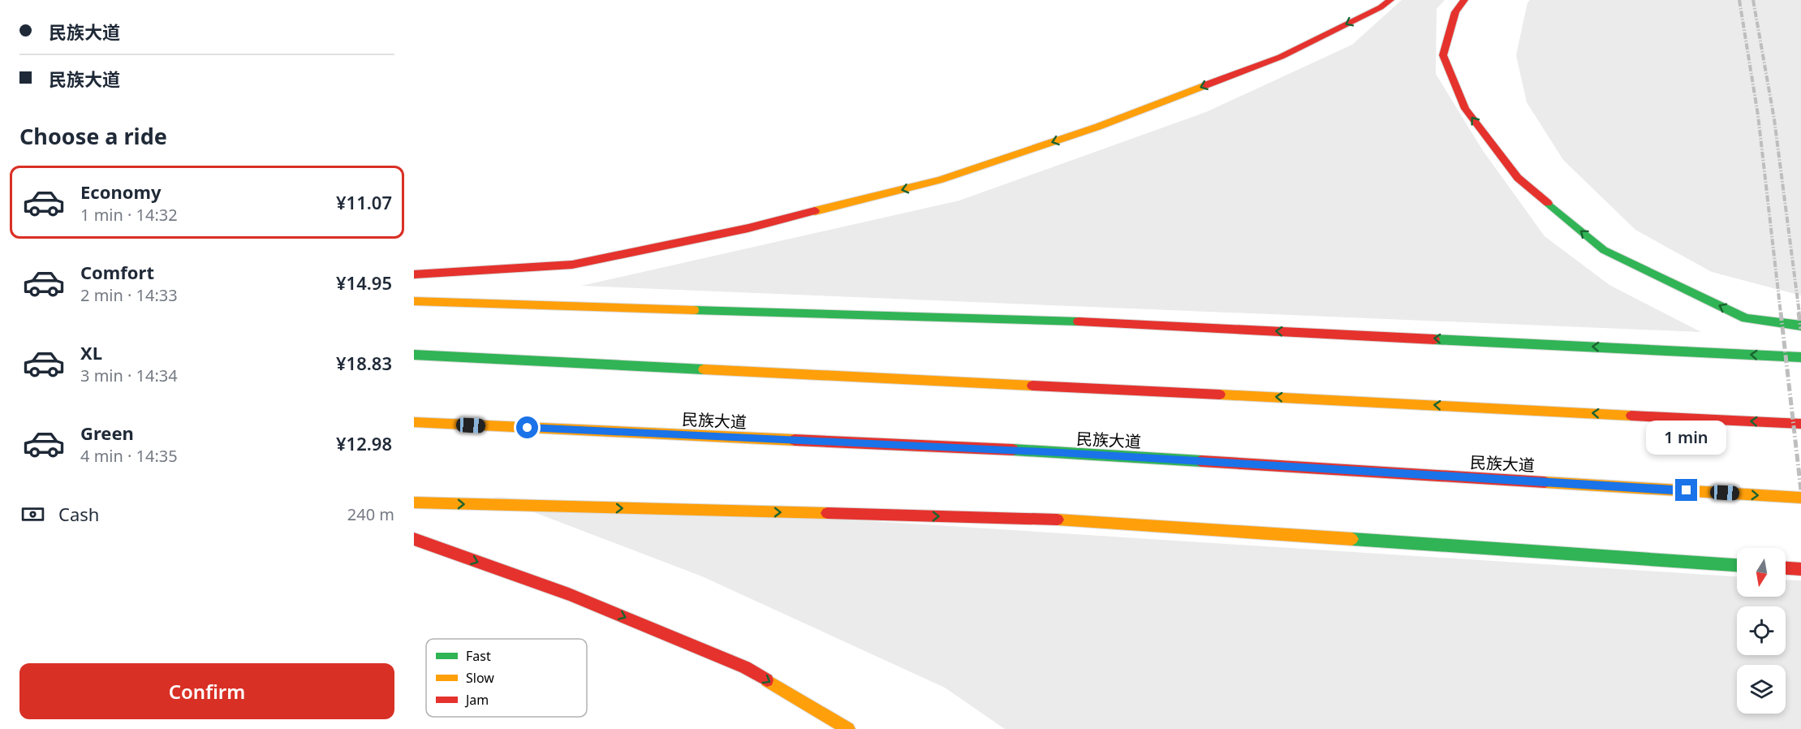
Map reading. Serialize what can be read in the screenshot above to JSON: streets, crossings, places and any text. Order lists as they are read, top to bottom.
{
  "streets": {
    "highway": ["民族大道"]
  },
  "legend": ["Fast", "Slow", "Jam"],
  "north": "bottom",
  "page": {
    "banner": ["民族大道", "民族大道"],
    "heading": "Choose a ride",
    "list": [
      {
        "name": "Economy",
        "note": "1 min · 14:32",
        "value": "¥11.07"
      },
      {
        "name": "Comfort",
        "note": "2 min · 14:33",
        "value": "¥14.95"
      },
      {
        "name": "XL",
        "note": "3 min · 14:34",
        "value": "¥18.83"
      },
      {
        "name": "Green",
        "note": "4 min · 14:35",
        "value": "¥12.98"
      }
    ],
    "bubble": "1 min",
    "pay": ["Cash", "240 m"],
    "buttons": "Confirm"
  }
}
